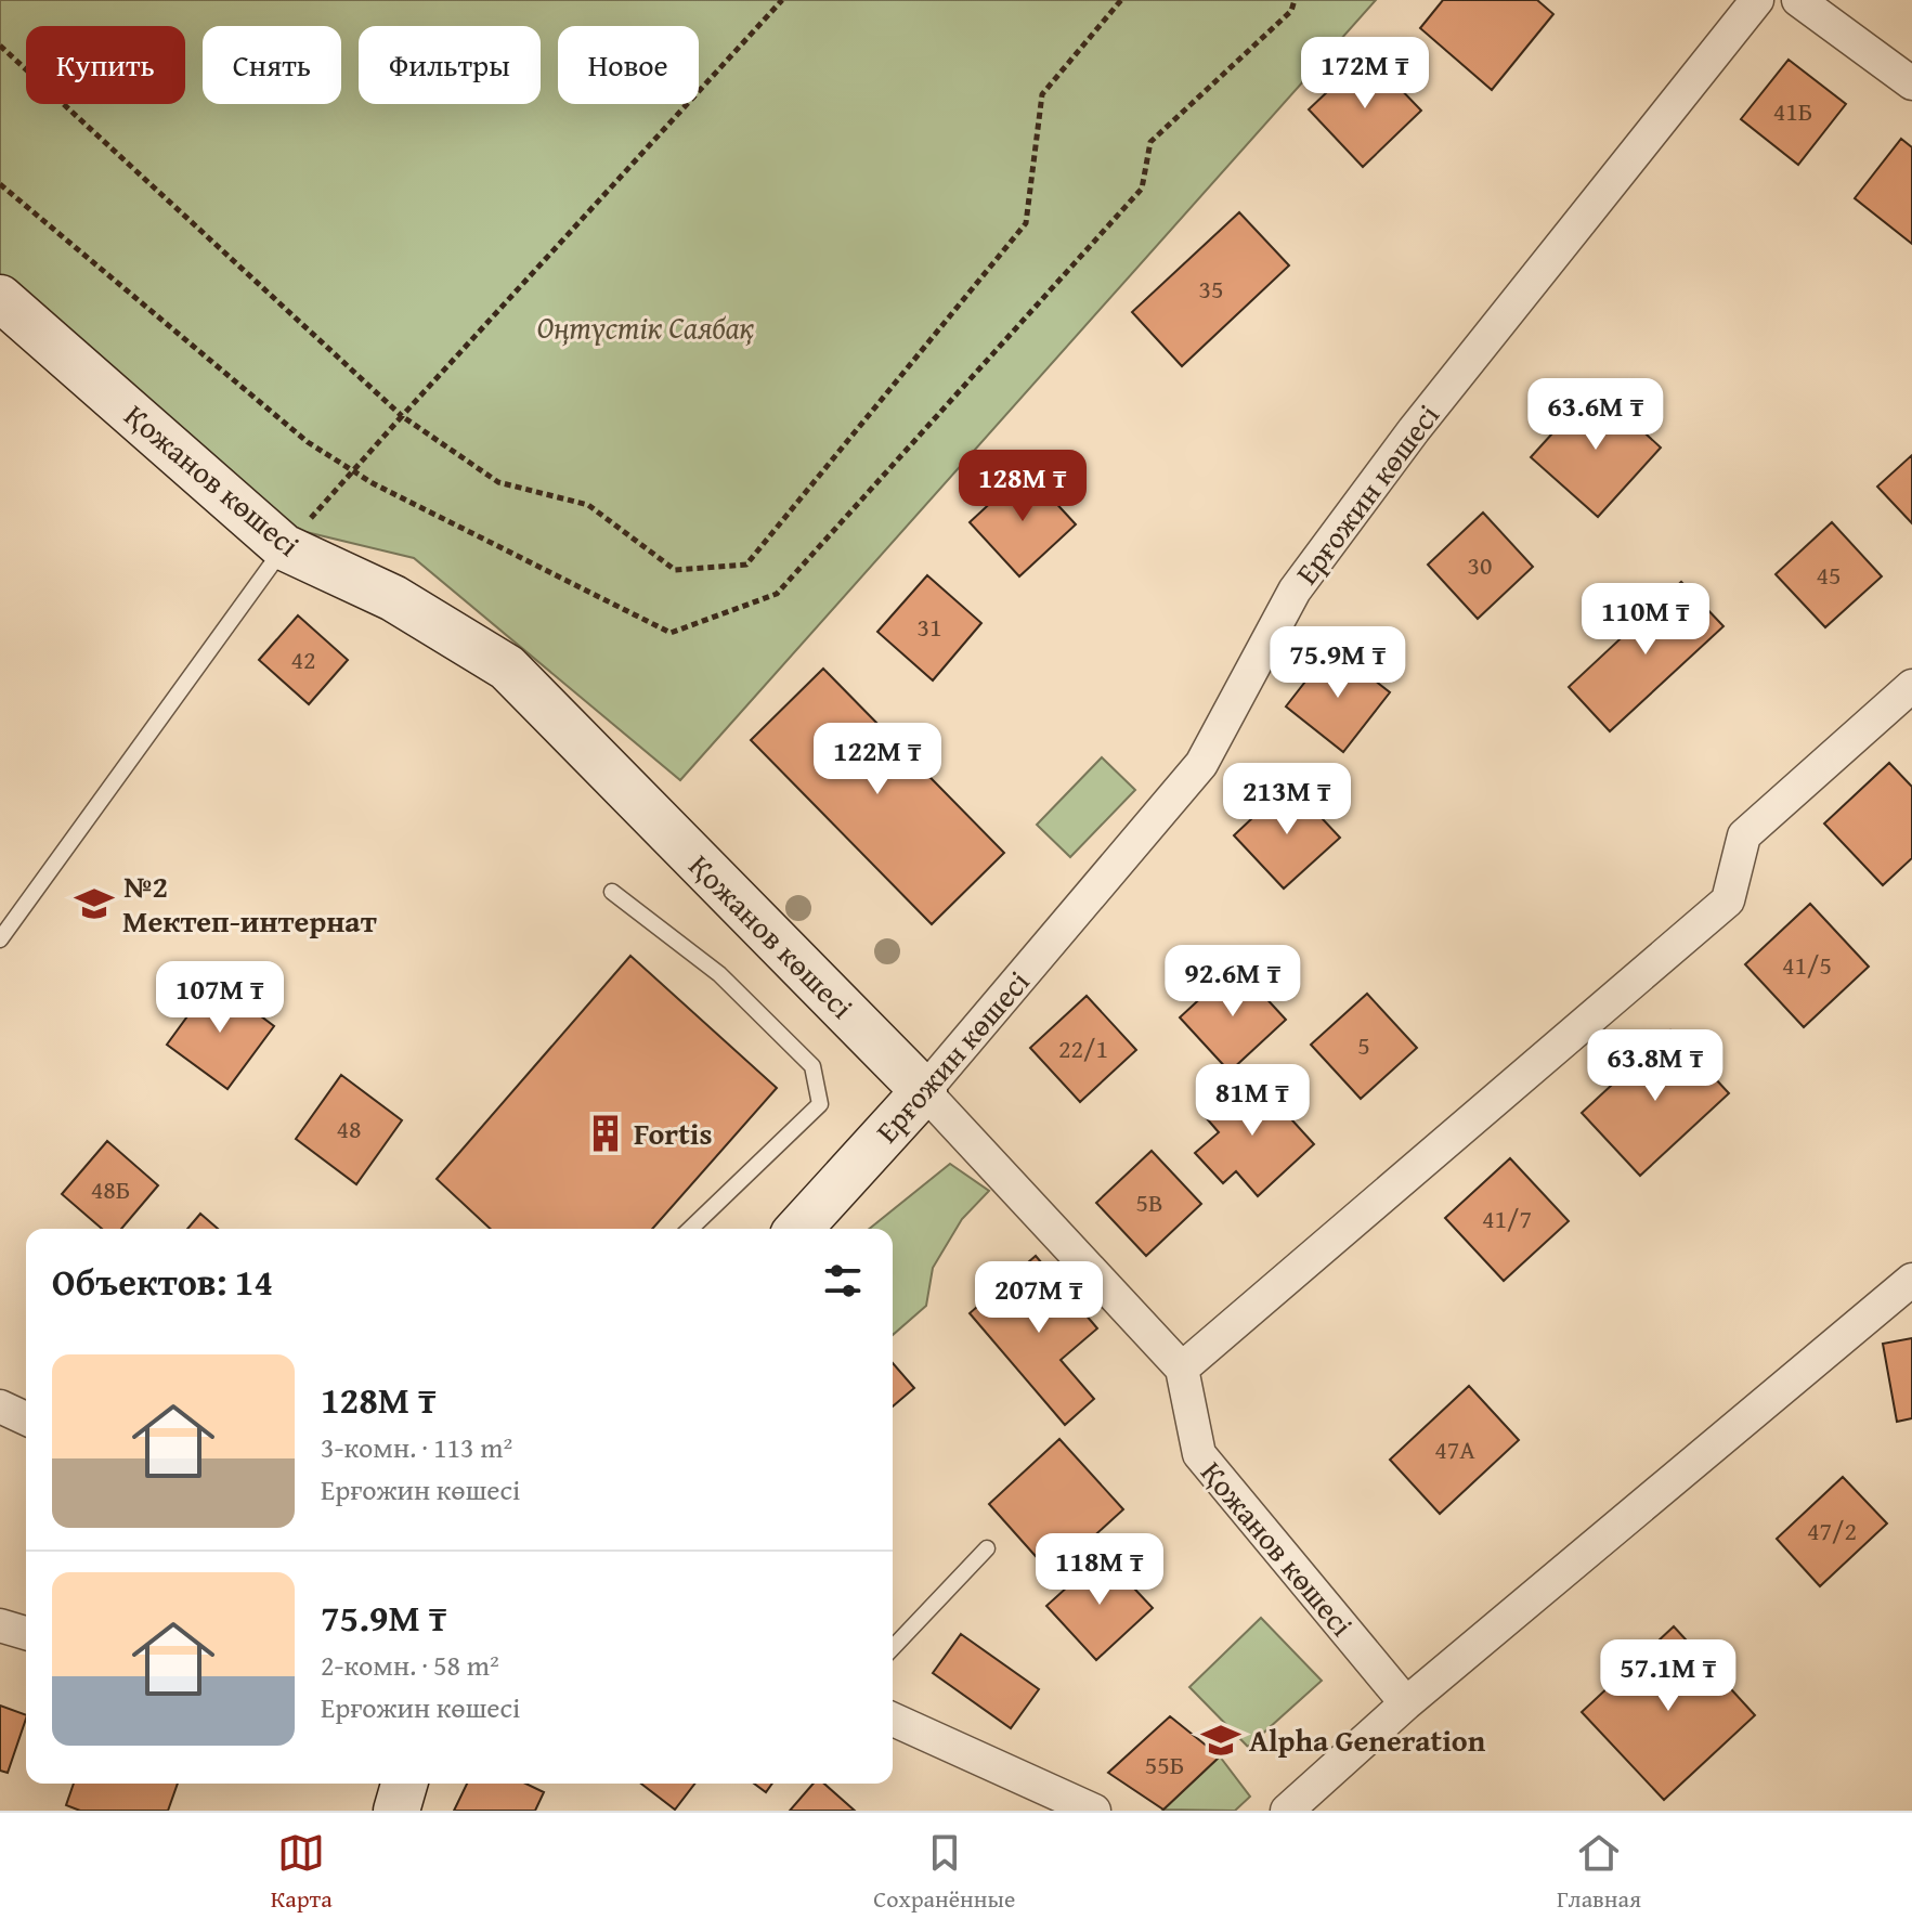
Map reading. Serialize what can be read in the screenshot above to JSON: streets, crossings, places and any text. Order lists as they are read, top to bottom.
{
  "streets": {
    "street": ["Қожанов көшесі", "Ерғожин көшесі"]
  },
  "crossings": [
    ["Қожанов көшесі", "Ерғожин көшесі"]
  ],
  "parks": ["Оңтүстік Саябақ"],
  "places": {
    "school or university": ["№2 Мектеп-интернат", "Alpha Generation"],
    "building": ["Fortis"]
  },
  "house_numbers": [
    "41Б",
    "35",
    "30",
    "45",
    "31",
    "42",
    "41/5",
    "5",
    "22/1",
    "48",
    "48Б",
    "5В",
    "41/7",
    "47А",
    "47/2",
    "55Б"
  ],
  "page": {
    "chip": [
      "Купить",
      "Снять",
      "Фильтры",
      "Новое"
    ],
    "price": [
      "172M ₸",
      "63.6M ₸",
      "128M ₸",
      "110M ₸",
      "75.9M ₸",
      "122M ₸",
      "213M ₸",
      "92.6M ₸",
      "107M ₸",
      "63.8M ₸",
      "81M ₸",
      "207M ₸",
      "118M ₸",
      "57.1M ₸"
    ],
    "heading": "Объектов: 14",
    "list": [
      {
        "name": "128M ₸",
        "note": "3-комн. · 113 m² · Ерғожин көшесі"
      },
      {
        "name": "75.9M ₸",
        "note": "2-комн. · 58 m² · Ерғожин көшесі"
      }
    ],
    "tabs": ["Карта", "Сохранённые", "Главная"]
  }
}
